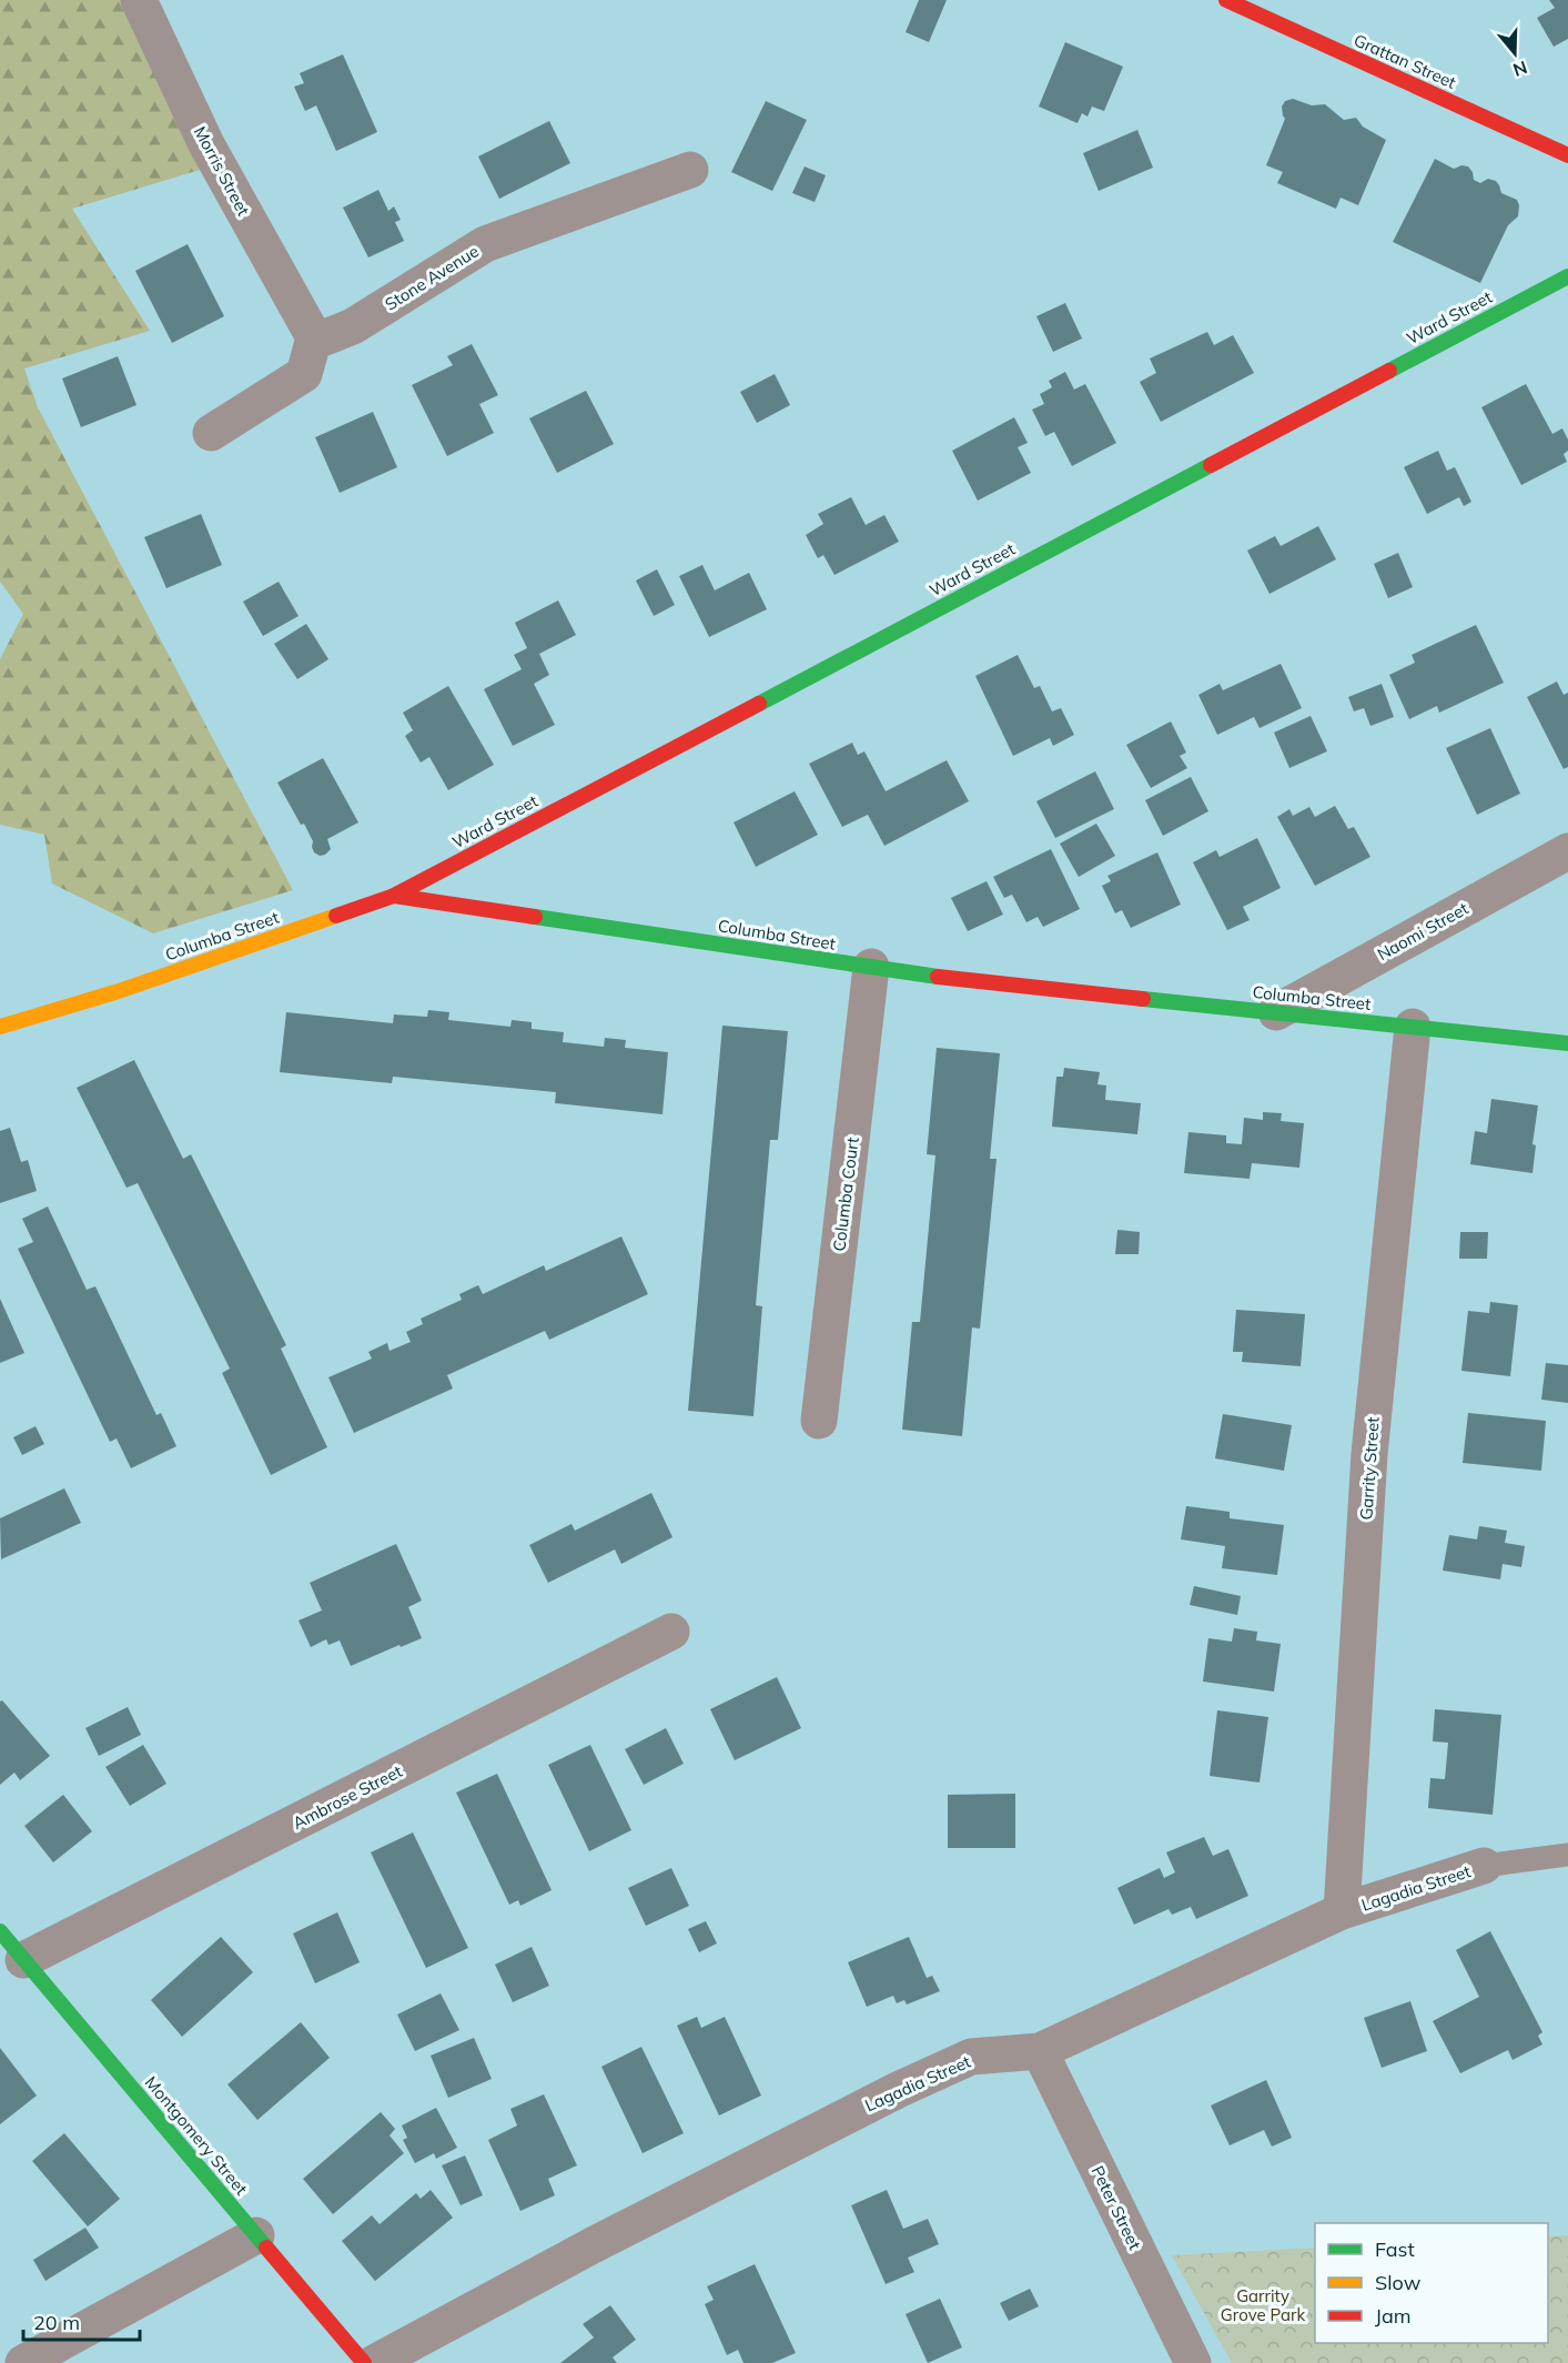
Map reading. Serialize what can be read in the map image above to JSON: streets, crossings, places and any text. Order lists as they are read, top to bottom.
{
  "streets": {
    "street": [
      "Grattan Street",
      "Morris Street",
      "Stone Avenue",
      "Ward Street",
      "Naomi Street",
      "Columba Street",
      "Columba Court",
      "Garrity Street",
      "Ambrose Street",
      "Lagadia Street",
      "Montgomery Street",
      "Peter Street"
    ]
  },
  "crossings": [
    ["Morris Street", "Stone Avenue"],
    ["Ward Street", "Columba Street"],
    ["Naomi Street", "Columba Street"],
    ["Columba Street", "Columba Court"],
    ["Columba Street", "Garrity Street"],
    ["Garrity Street", "Lagadia Street"],
    ["Ambrose Street", "Montgomery Street"],
    ["Lagadia Street", "Peter Street"]
  ],
  "parks": ["Garrity Grove Park"],
  "legend": ["Fast", "Slow", "Jam"],
  "scale_bar": "20 m",
  "north": "bottom"
}
